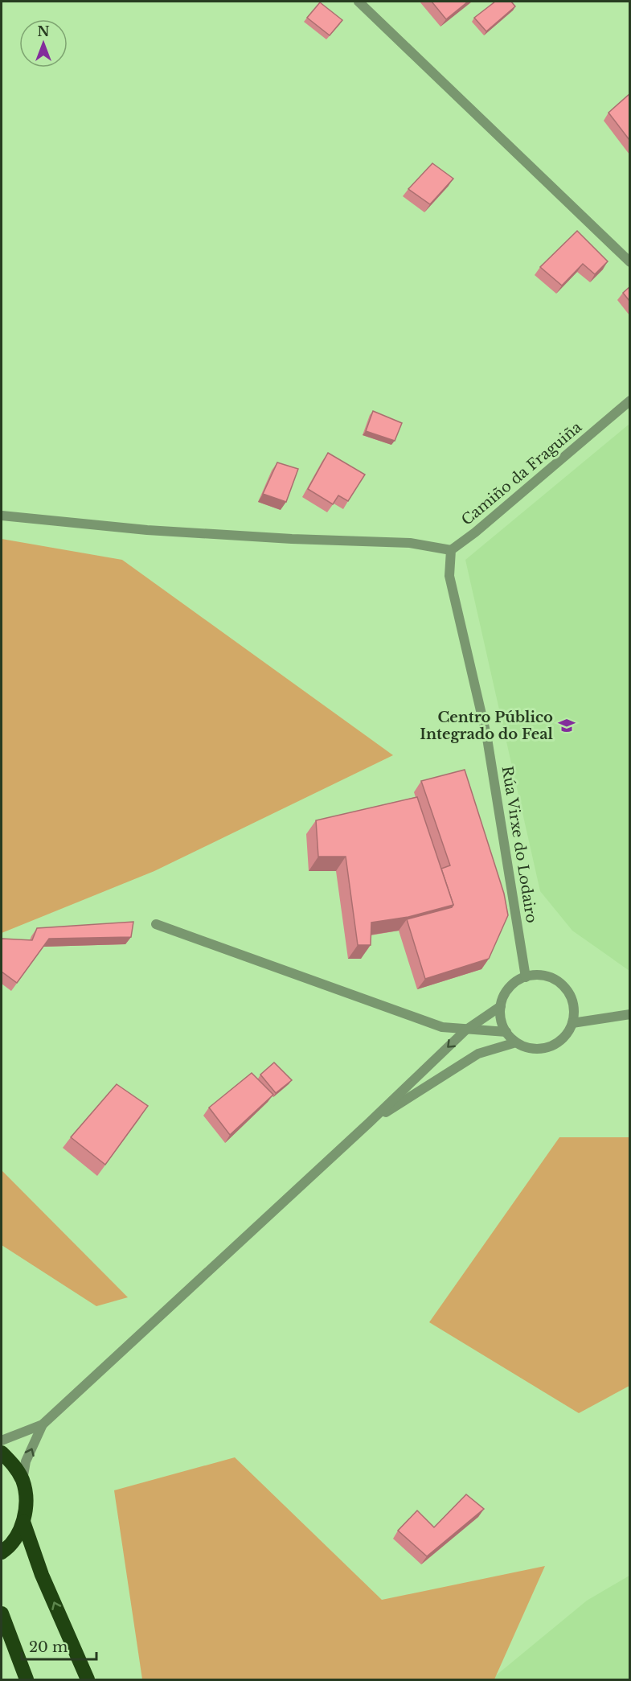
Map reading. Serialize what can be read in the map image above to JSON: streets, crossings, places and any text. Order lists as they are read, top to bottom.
{
  "streets": {
    "street": ["Camiño da Fraguiña", "Rúa Virxe do Lodairo"]
  },
  "crossings": [
    ["Camiño da Fraguiña", "Rúa Virxe do Lodairo"]
  ],
  "places": {
    "school or university": ["Centro Público Integrado do Feal"]
  },
  "scale_bar": "20 m",
  "north": "top"
}
